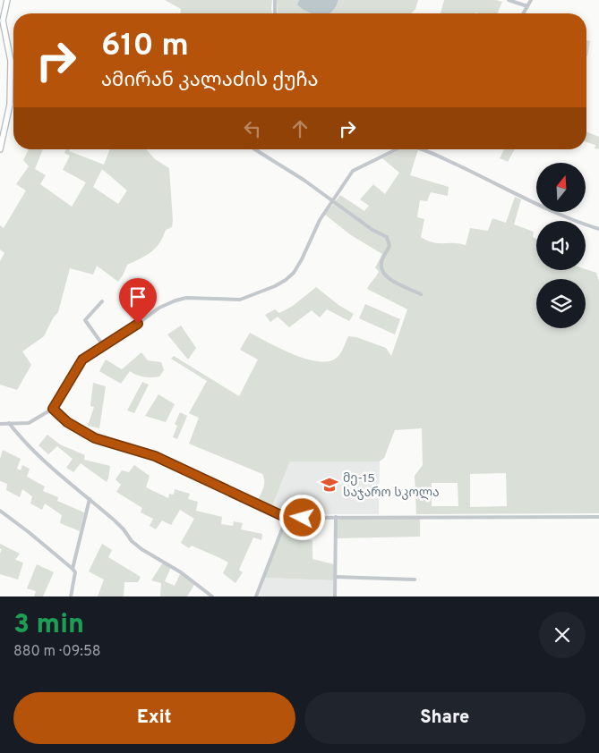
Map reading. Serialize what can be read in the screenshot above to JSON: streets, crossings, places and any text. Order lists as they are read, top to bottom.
{
  "places": {
    "school or university": ["მე-15 საჯარო სკოლა"]
  },
  "north": "top",
  "page": {
    "turn": ["610 m", "ამირან კალაძის ქუჩა"],
    "heading": ["3 min", "880 m · 09:58"],
    "buttons": ["Exit", "Share"]
  }
}
